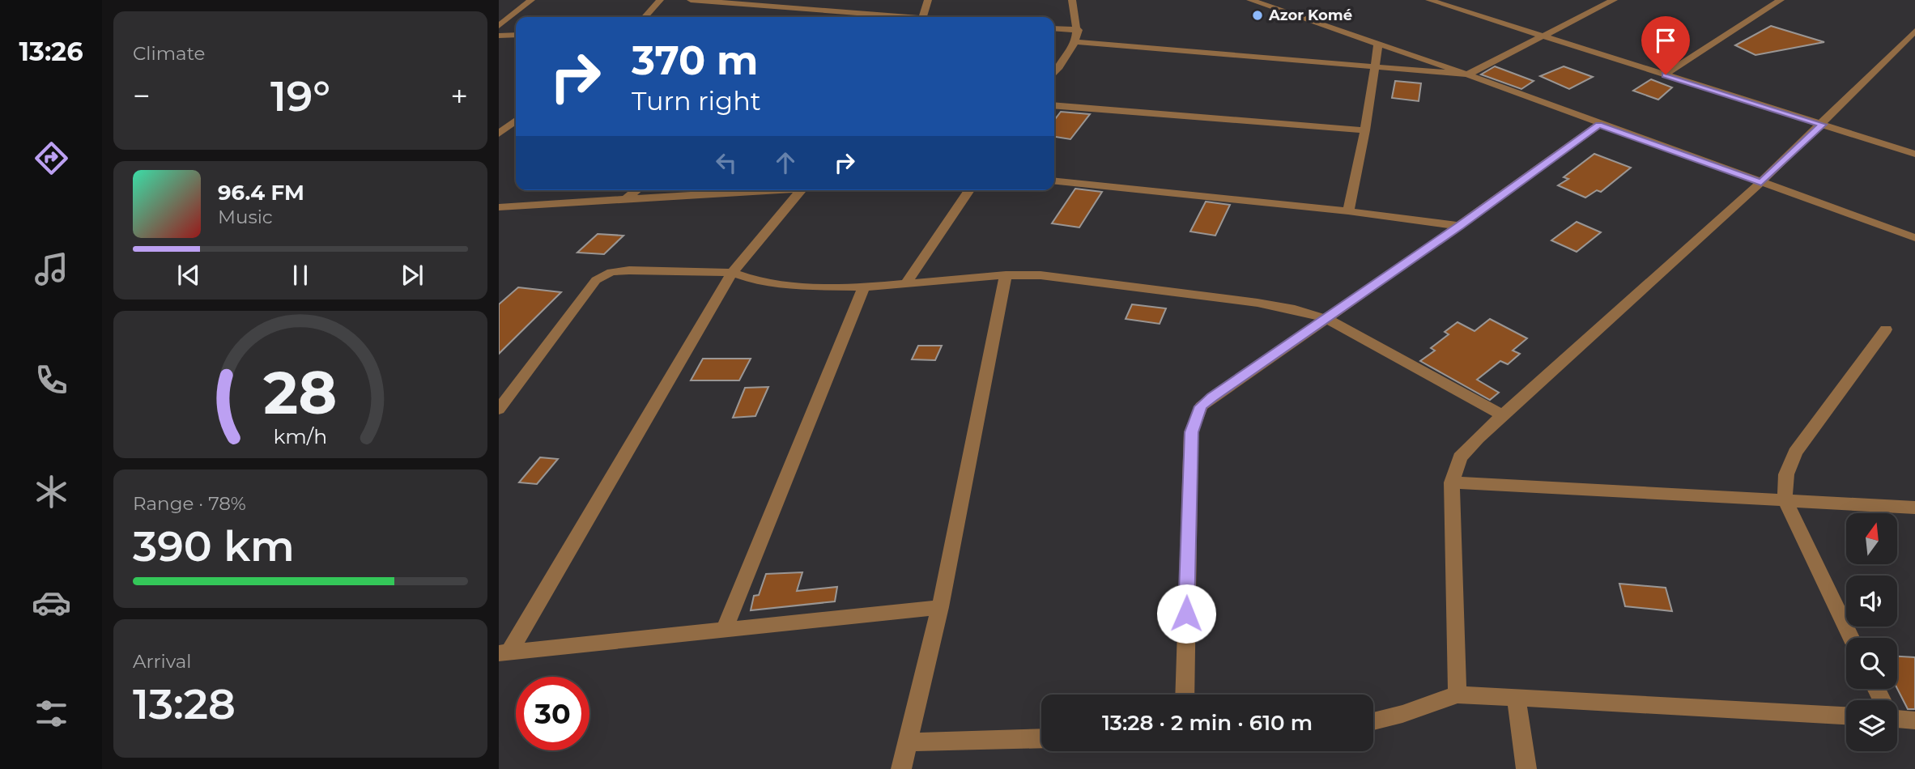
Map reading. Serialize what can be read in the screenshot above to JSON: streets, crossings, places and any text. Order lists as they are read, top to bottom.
{
  "places": ["Azor Komé"],
  "north": "top",
  "page": {
    "tabs": "13:26",
    "tile": [
      "Climate",
      ["Range · 78%", "390 km"],
      ["Arrival", "13:28"]
    ],
    "turn": ["370 m", "Turn right"],
    "heat": ["−", "19°", "+"],
    "song": ["96.4 FM", "Music"],
    "limit": "30",
    "trip": "13:28 · 2 min · 610 m",
    "gauge": ["28", "km/h"]
  }
}
